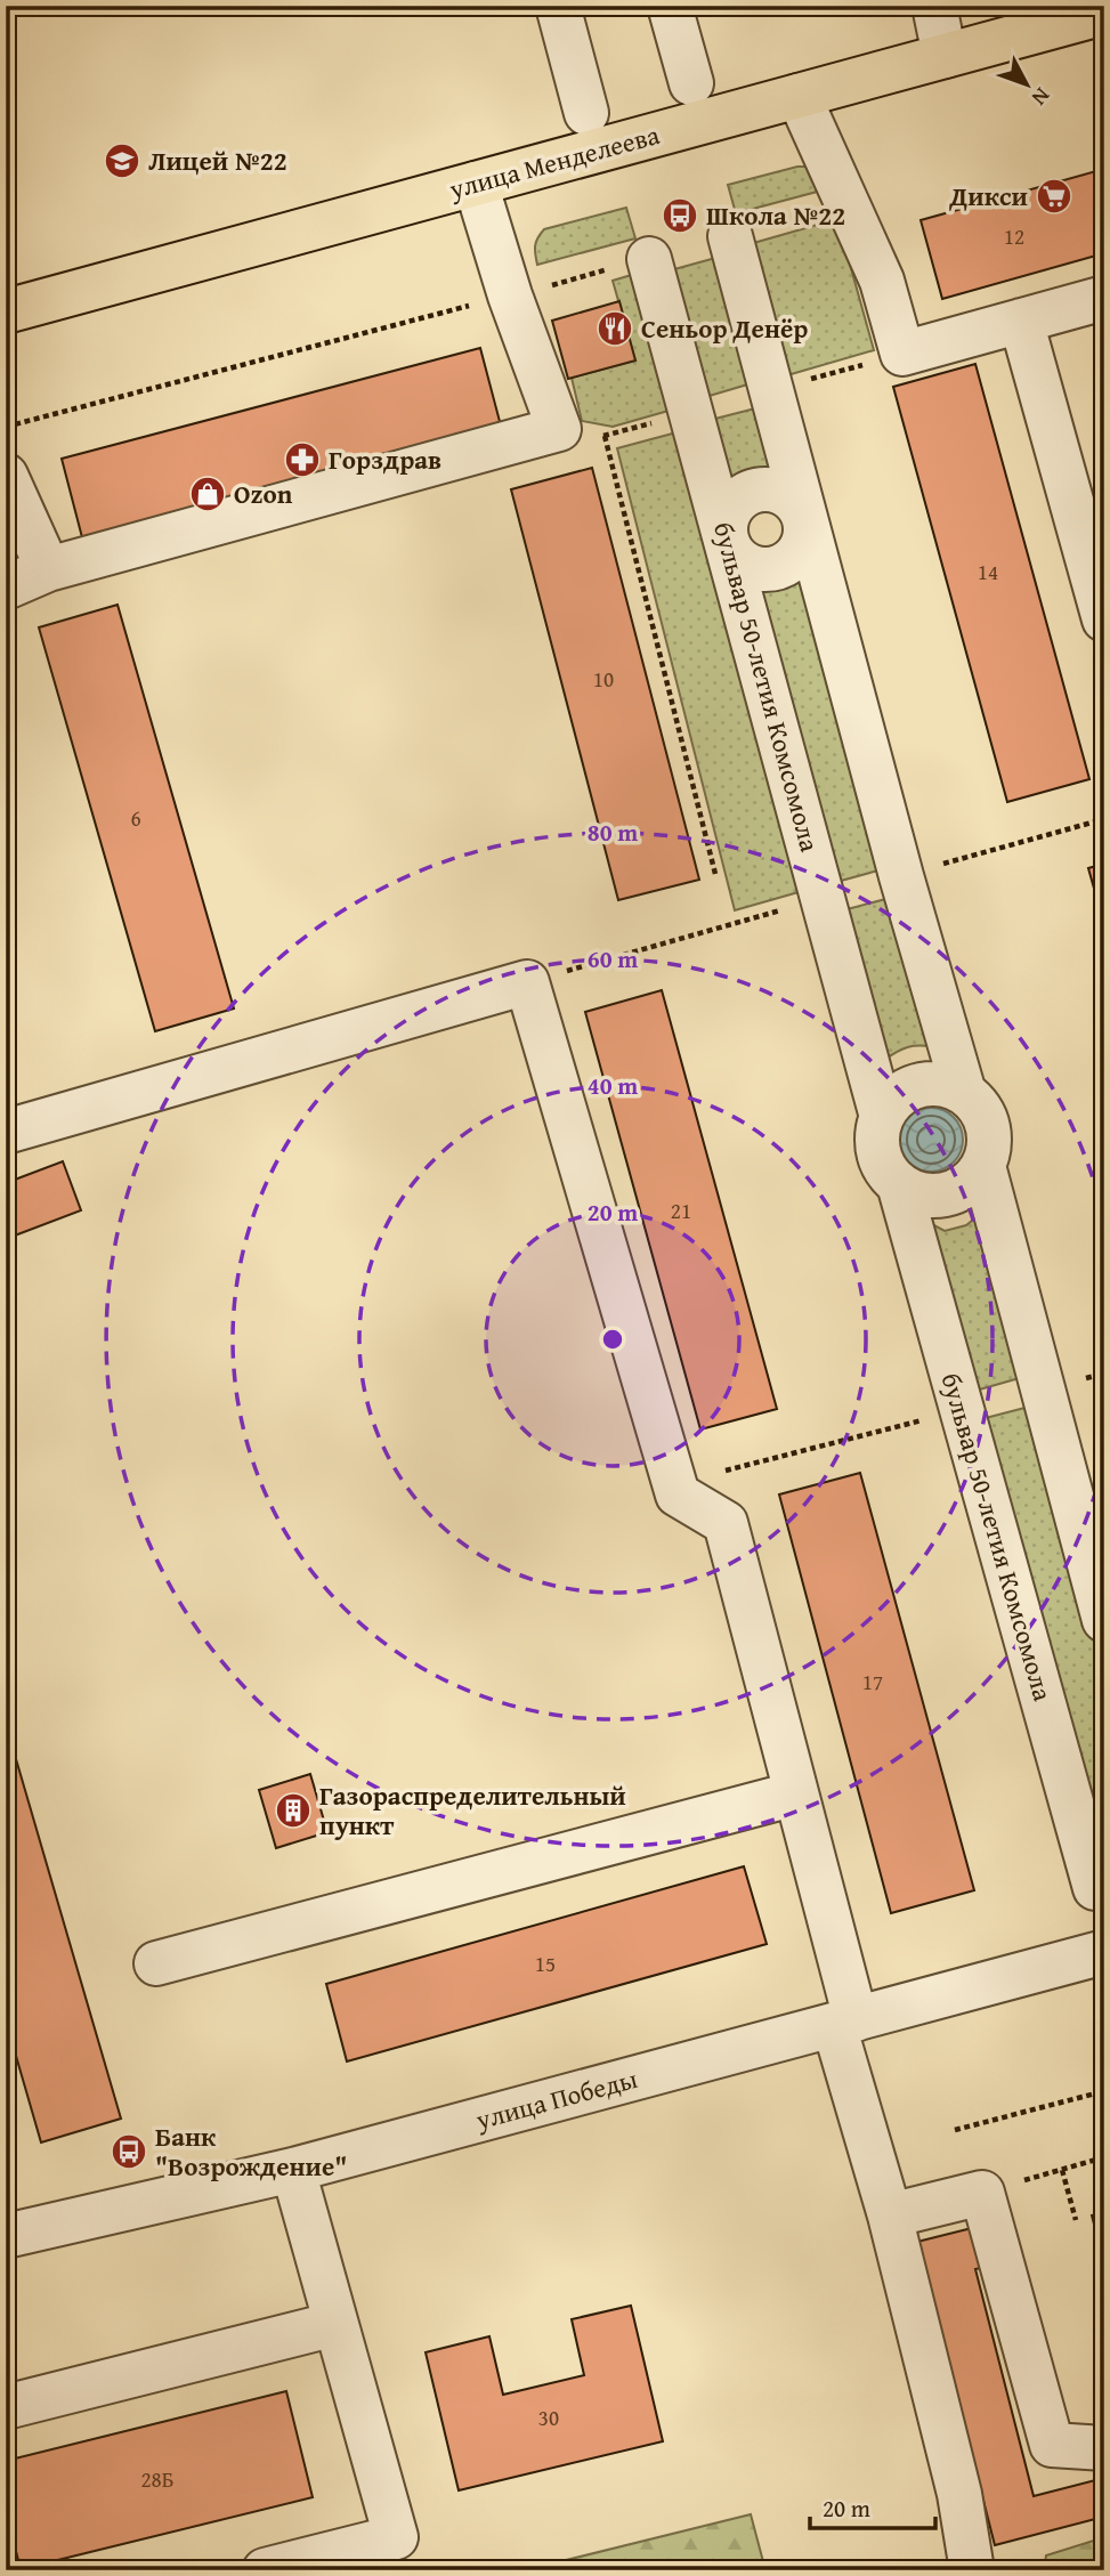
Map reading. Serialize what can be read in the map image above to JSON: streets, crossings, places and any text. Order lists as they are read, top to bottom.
{
  "streets": {
    "main road": ["улица Менделеева"],
    "street": ["бульвар 50-летия Комсомола", "улица Победы"]
  },
  "places": {
    "school or university": ["Лицей №22"],
    "supermarket": ["Дикси"],
    "bus stop": ["Школа №22", "Банк \"Возрождение\""],
    "restaurant": ["Сеньор Денёр"],
    "pharmacy": ["Горздрав"],
    "shop": ["Ozon"],
    "building": ["Газораспределительный пункт"]
  },
  "house_numbers": [
    "12",
    "14",
    "10",
    "6",
    "21",
    "17",
    "15",
    "30",
    "28Б"
  ],
  "scale_bar": "20 m",
  "north": "bottom right",
  "rings": [
    "80 m",
    "60 m",
    "40 m",
    "20 m"
  ]
}
